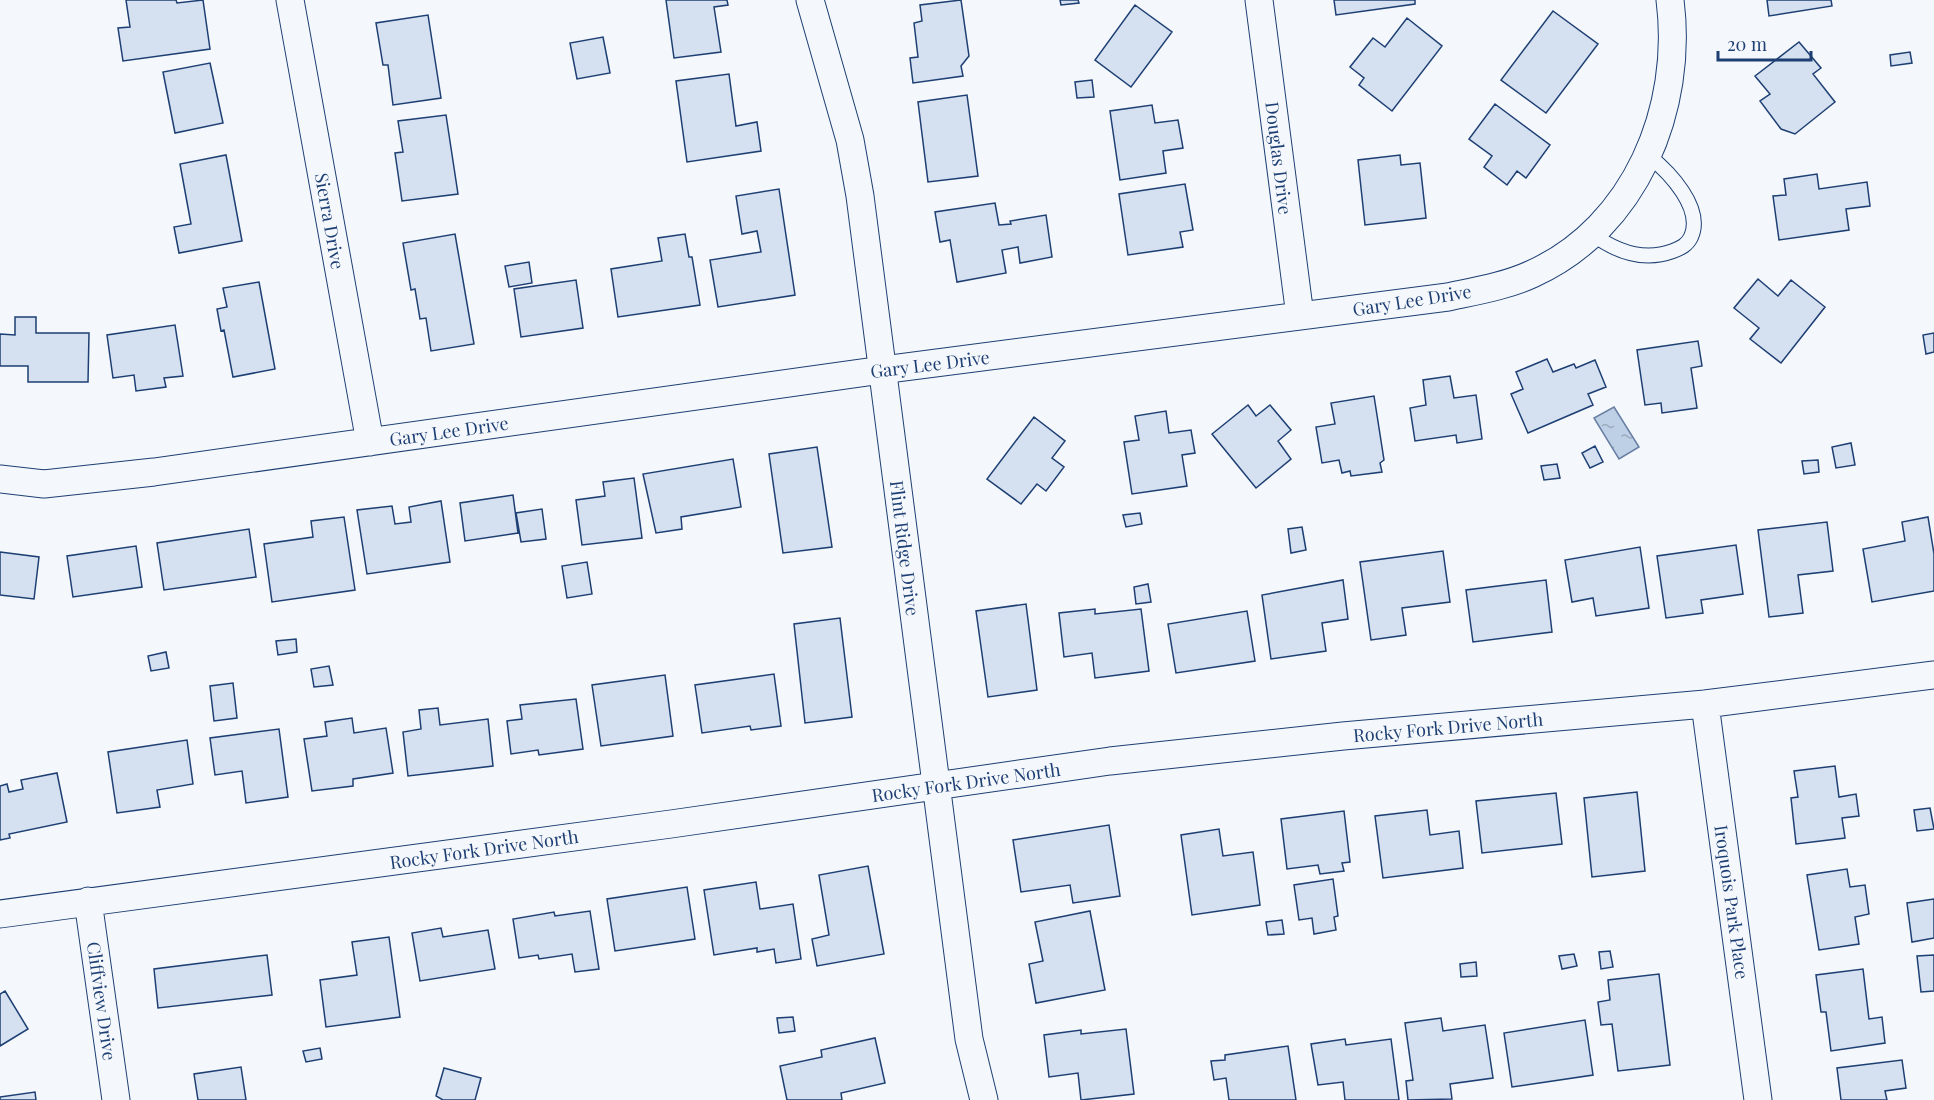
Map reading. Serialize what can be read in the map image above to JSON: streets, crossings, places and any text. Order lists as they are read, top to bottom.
{
  "streets": {
    "street": [
      "Douglas Drive",
      "Sierra Drive",
      "Gary Lee Drive",
      "Flint Ridge Drive",
      "Rocky Fork Drive North",
      "Iroquois Park Place",
      "Cliffview Drive"
    ]
  },
  "crossings": [
    ["Douglas Drive", "Gary Lee Drive"],
    ["Sierra Drive", "Gary Lee Drive"],
    ["Gary Lee Drive", "Flint Ridge Drive"],
    ["Flint Ridge Drive", "Rocky Fork Drive North"],
    ["Rocky Fork Drive North", "Iroquois Park Place"],
    ["Rocky Fork Drive North", "Cliffview Drive"]
  ],
  "scale_bar": "20 m"
}
